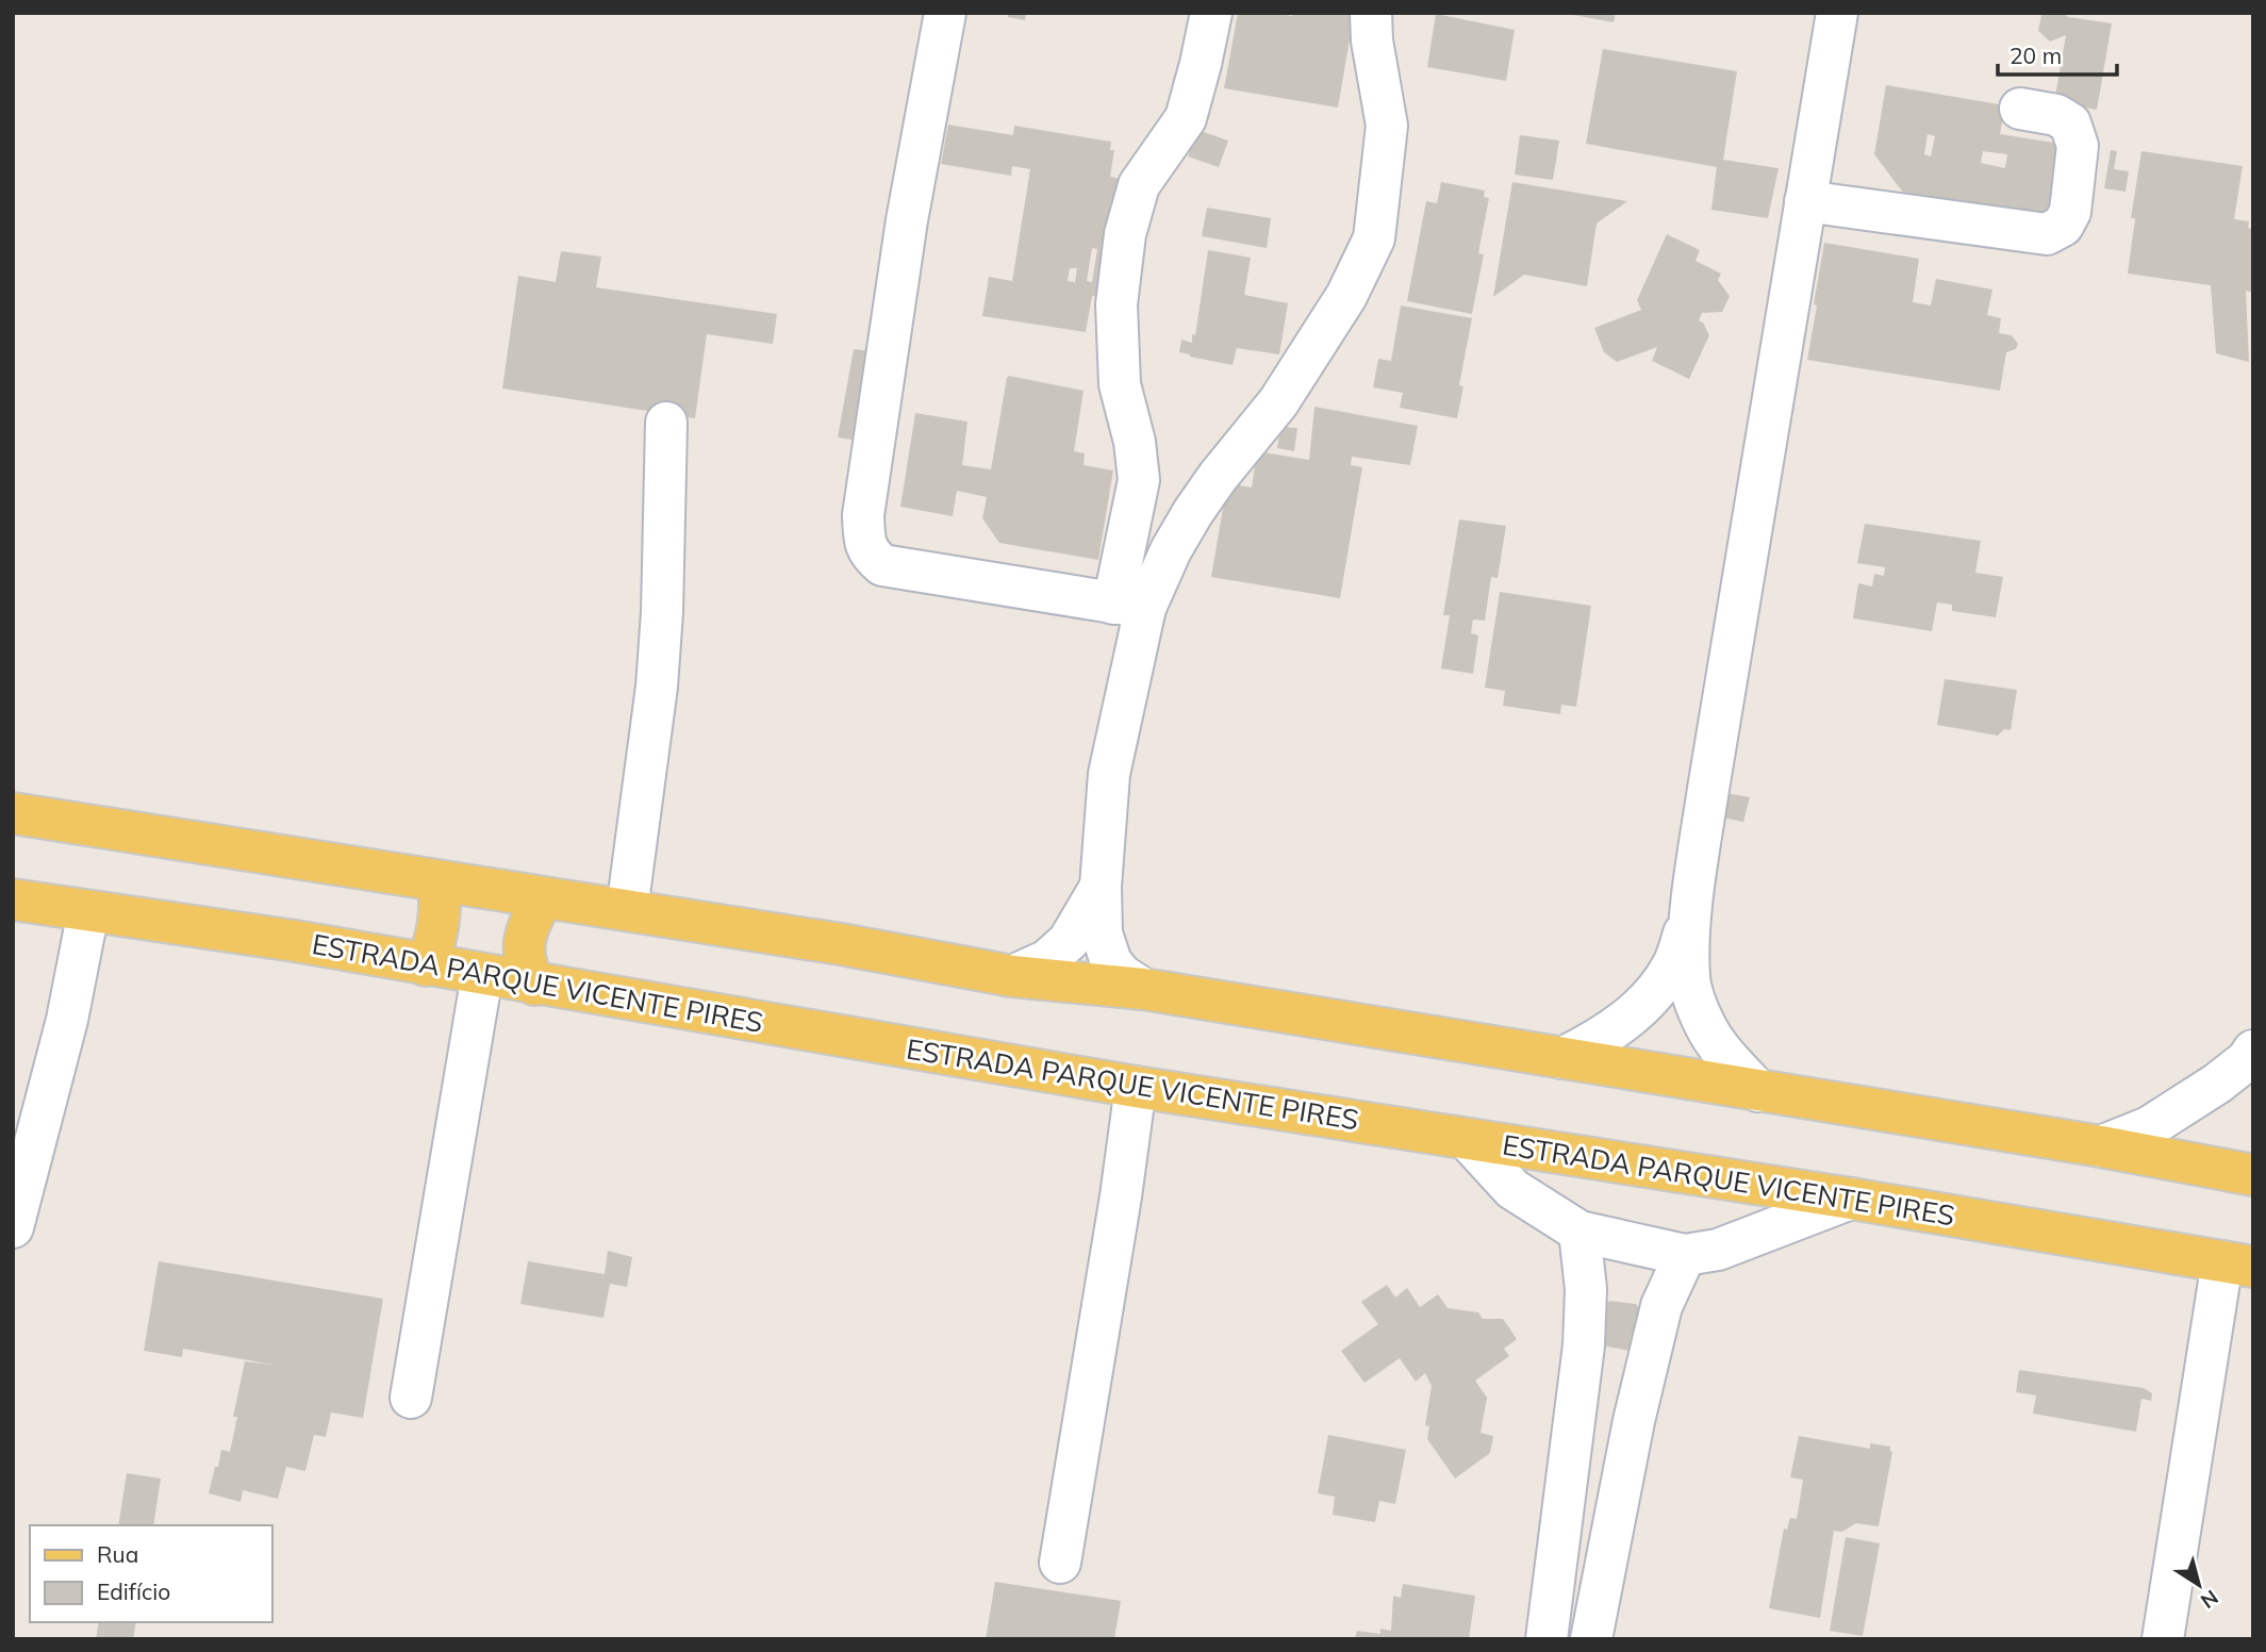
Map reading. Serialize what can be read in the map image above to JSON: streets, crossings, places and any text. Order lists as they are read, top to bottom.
{
  "streets": {
    "main road": ["ESTRADA PARQUE VICENTE PIRES"]
  },
  "legend": ["Rua", "Edifício"],
  "scale_bar": "20 m",
  "north": "bottom right"
}
